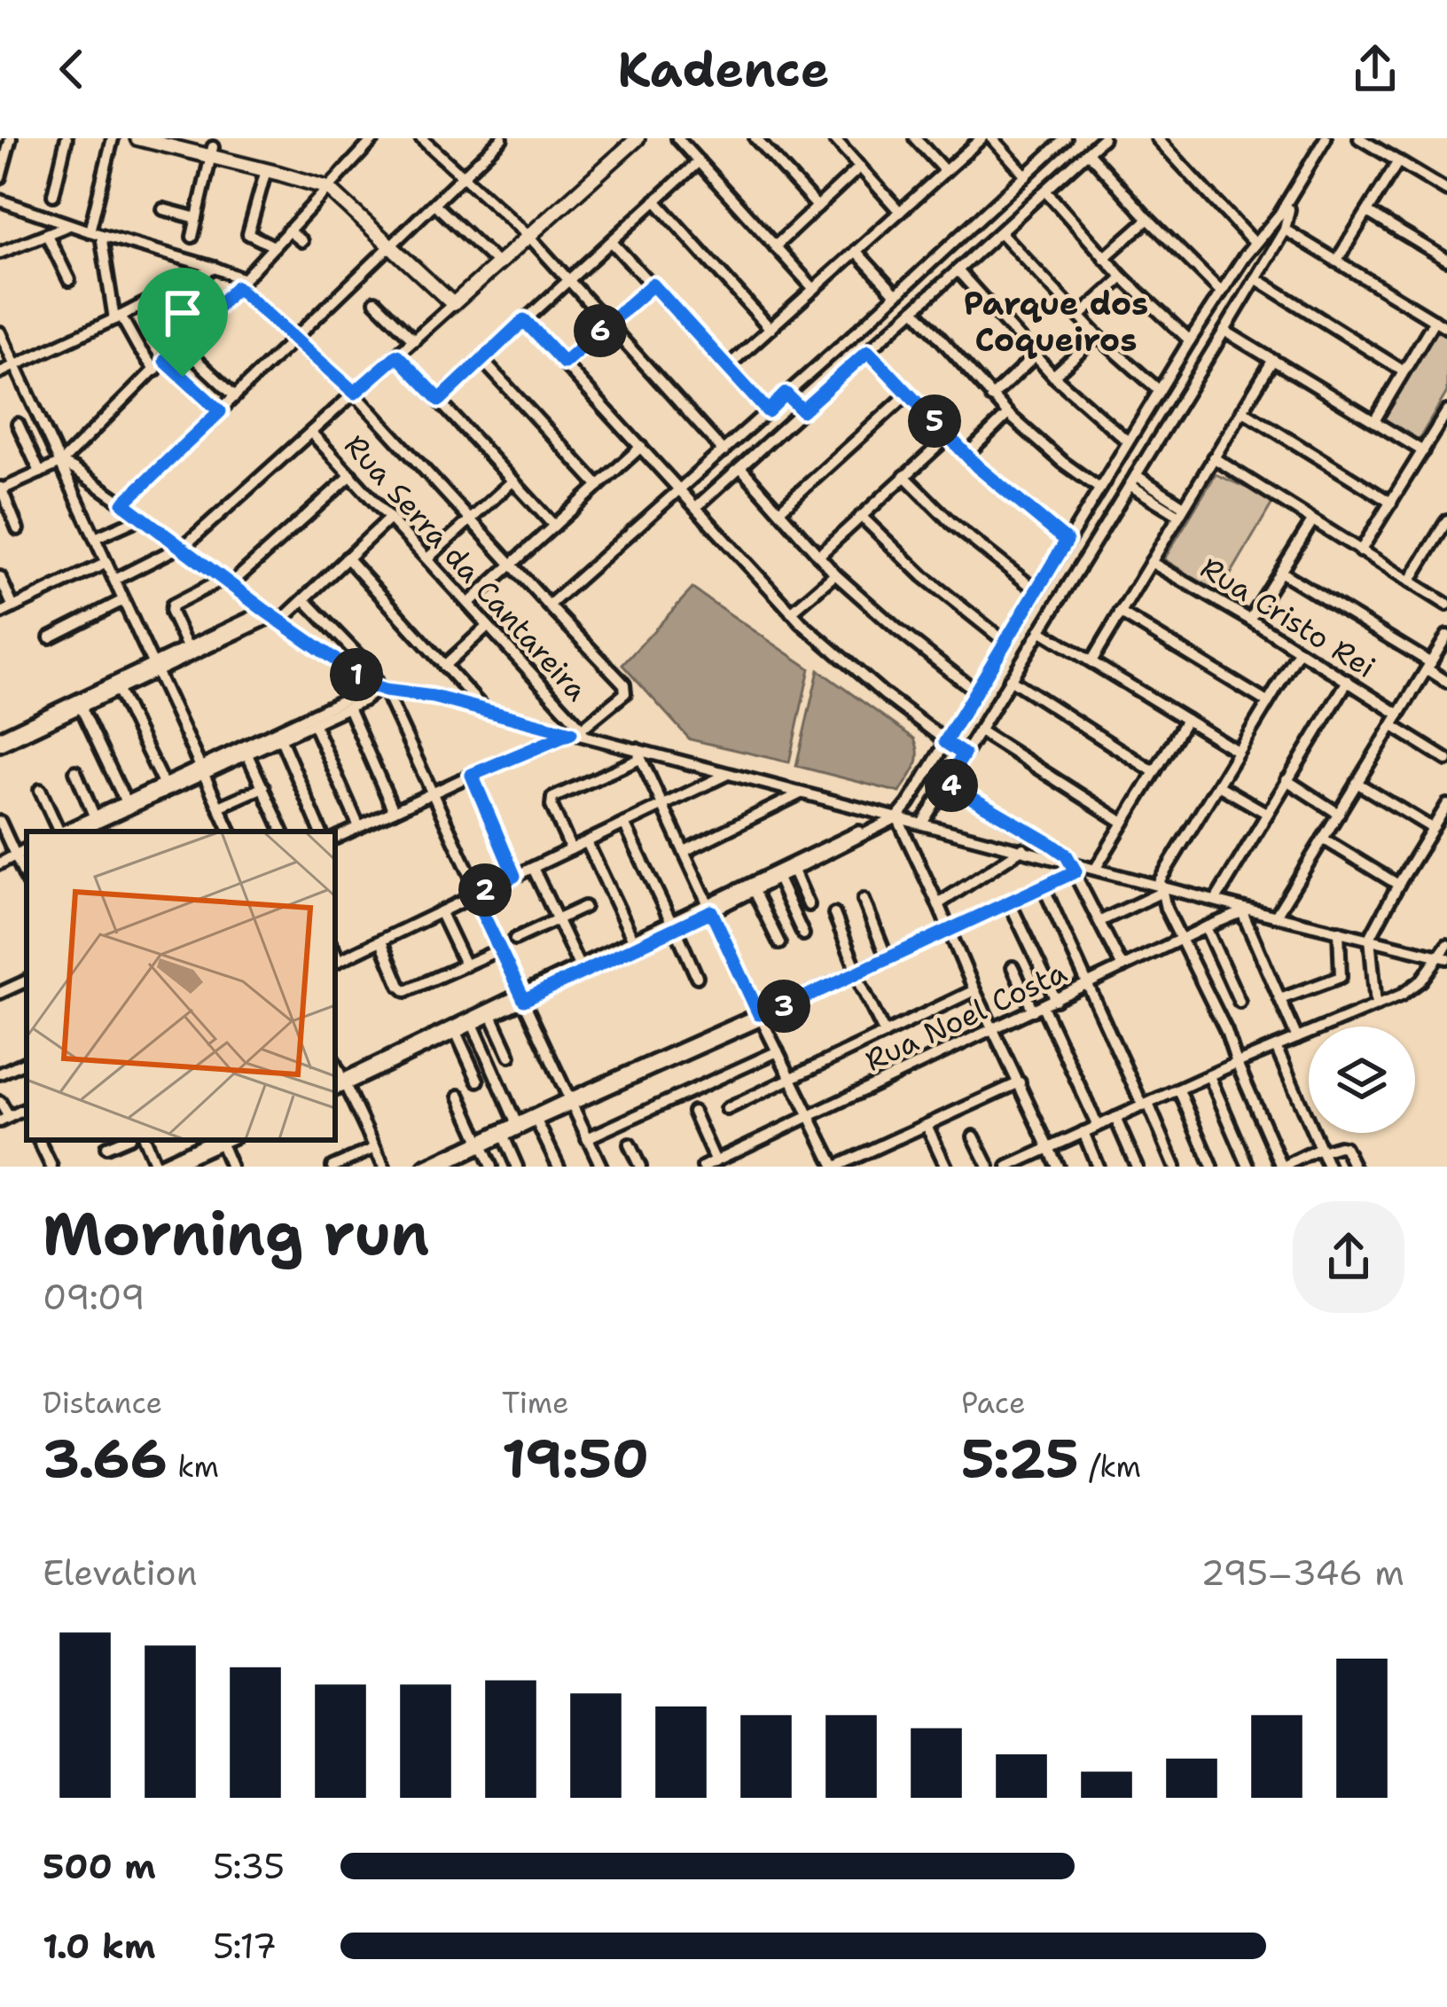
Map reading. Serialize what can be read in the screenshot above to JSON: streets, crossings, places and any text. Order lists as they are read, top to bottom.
{
  "streets": {
    "street": ["Rua Serra da Cantareira", "Rua Cristo Rei", "Rua Noel Costa"]
  },
  "districts": ["Parque dos Coqueiros"],
  "page": {
    "header": "Kadence",
    "pins": [
      "6",
      "5",
      "1",
      "4",
      "2",
      "3"
    ],
    "heading": ["Morning run", "09:09"],
    "stats": [
      ["Distance", "3.66 km"],
      ["Time", "19:50"],
      ["Pace", "5:25 /km"]
    ],
    "chart": ["Elevation", "295–346 m"],
    "list": [
      {
        "name": "500 m",
        "note": "5:35"
      },
      {
        "name": "1.0 km",
        "note": "5:17"
      }
    ]
  }
}
